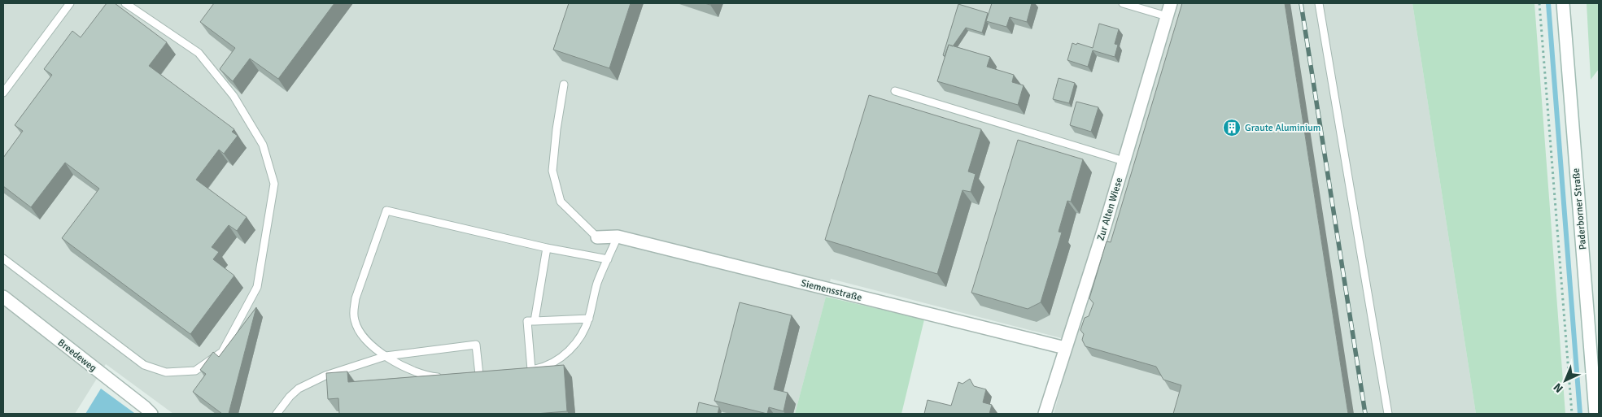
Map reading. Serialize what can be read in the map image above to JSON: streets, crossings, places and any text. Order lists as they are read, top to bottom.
{
  "streets": {
    "street": [
      "Zur Alten Wiese",
      "Paderborner Straße",
      "Siemensstraße",
      "Breedeweg"
    ]
  },
  "crossings": [
    ["Zur Alten Wiese", "Siemensstraße"]
  ],
  "places": {
    "building": ["Graute Aluminium"]
  },
  "north": "bottom left"
}
